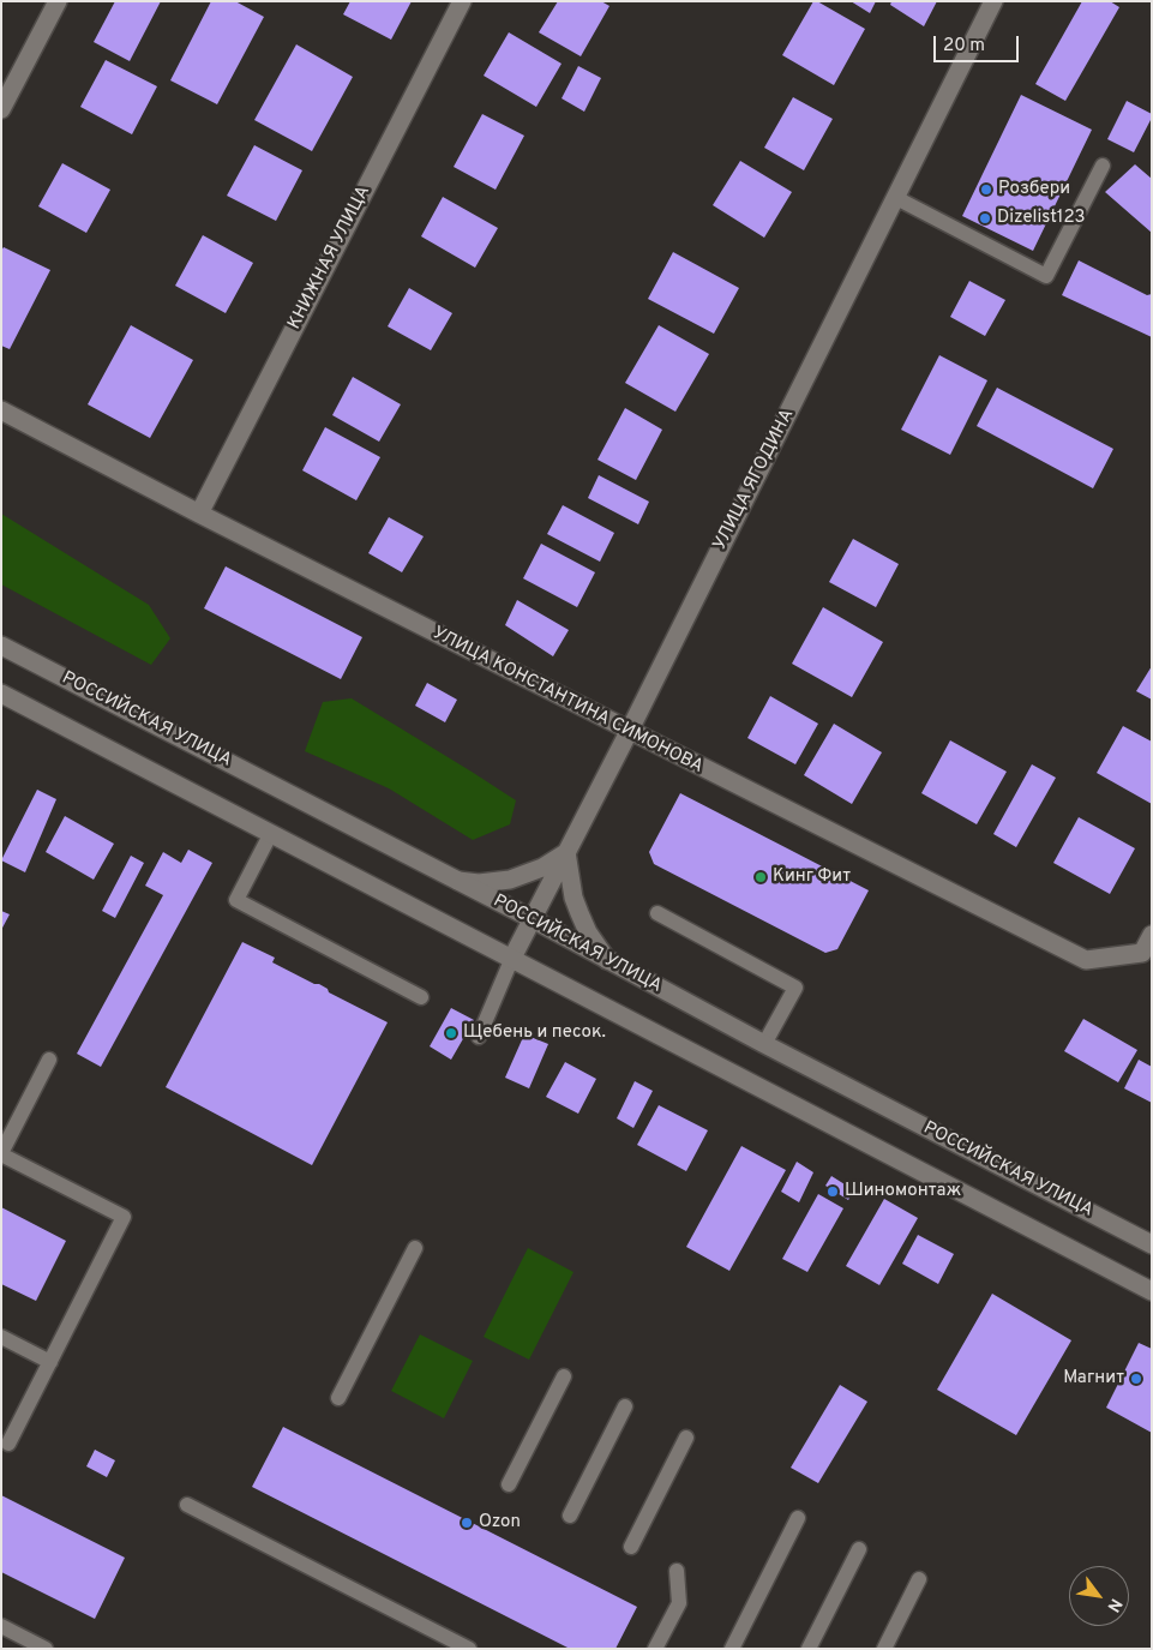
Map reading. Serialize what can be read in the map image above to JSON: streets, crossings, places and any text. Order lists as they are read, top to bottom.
{
  "streets": {
    "street": [
      "КНИЖНАЯ УЛИЦА",
      "УЛИЦА ЯГОДИНА",
      "УЛИЦА КОНСТАНТИНА СИМОНОВА",
      "РОССИЙСКАЯ УЛИЦА"
    ]
  },
  "crossings": [
    ["КНИЖНАЯ УЛИЦА", "УЛИЦА КОНСТАНТИНА СИМОНОВА"],
    ["УЛИЦА ЯГОДИНА", "УЛИЦА КОНСТАНТИНА СИМОНОВА"],
    ["УЛИЦА ЯГОДИНА", "РОССИЙСКАЯ УЛИЦА"]
  ],
  "places": [
    "Розбери",
    "Dizelist123",
    "Кинг Фит",
    "Щебень и песок.",
    "Шиномонтаж",
    "Магнит",
    "Ozon"
  ],
  "scale_bar": "20 m",
  "north": "bottom right"
}
